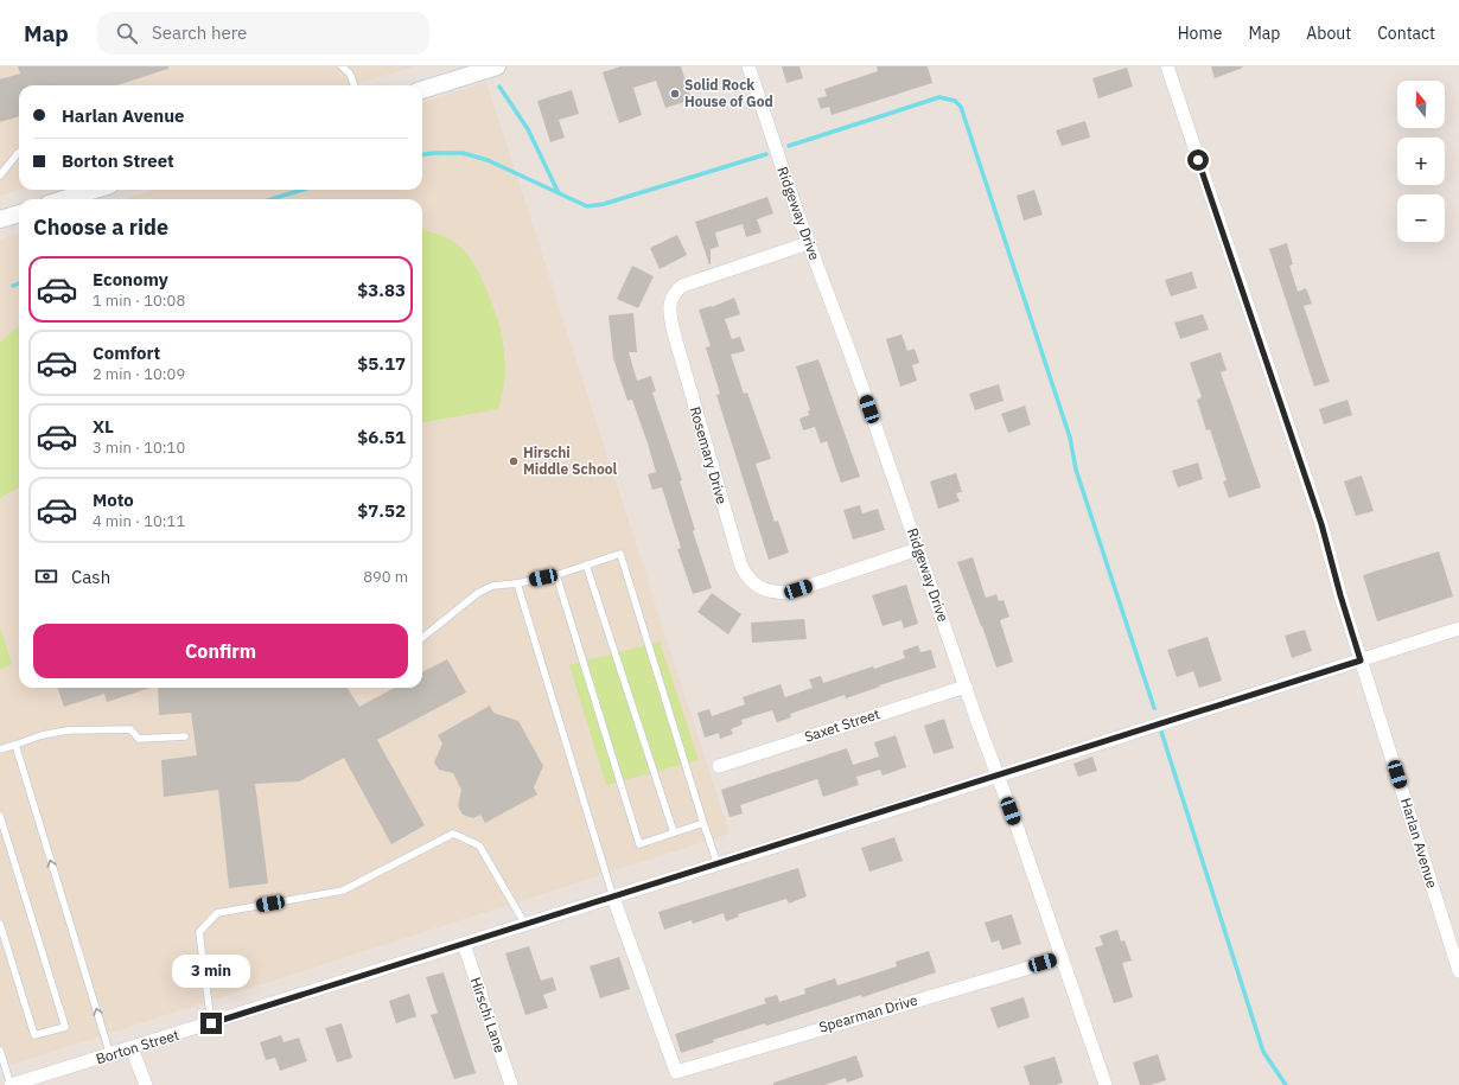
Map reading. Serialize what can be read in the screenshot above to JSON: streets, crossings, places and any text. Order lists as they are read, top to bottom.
{
  "streets": {
    "street": [
      "Ridgeway Drive",
      "Rosemary Drive",
      "Saxet Street",
      "Harlan Avenue",
      "Spearman Drive",
      "Hirschi Lane",
      "Borton Street"
    ]
  },
  "crossings": [
    ["Ridgeway Drive", "Rosemary Drive"],
    ["Ridgeway Drive", "Saxet Street"],
    ["Ridgeway Drive", "Spearman Drive"],
    ["Ridgeway Drive", "Borton Street"],
    ["Harlan Avenue", "Borton Street"],
    ["Spearman Drive", "Borton Street"],
    ["Hirschi Lane", "Borton Street"]
  ],
  "places": ["Solid Rock House of God", "Hirschi Middle School"],
  "north": "top",
  "page": {
    "header": "Map",
    "search": "Search here",
    "nav": [
      "Home",
      "Map",
      "About",
      "Contact"
    ],
    "map_buttons": ["+", "−"],
    "banner": ["Harlan Avenue", "Borton Street"],
    "heading": "Choose a ride",
    "list": [
      {
        "name": "Economy",
        "note": "1 min · 10:08",
        "value": "$3.83"
      },
      {
        "name": "Comfort",
        "note": "2 min · 10:09",
        "value": "$5.17"
      },
      {
        "name": "XL",
        "note": "3 min · 10:10",
        "value": "$6.51"
      },
      {
        "name": "Moto",
        "note": "4 min · 10:11",
        "value": "$7.52"
      }
    ],
    "pay": ["Cash", "890 m"],
    "buttons": "Confirm",
    "bubble": "3 min"
  }
}
